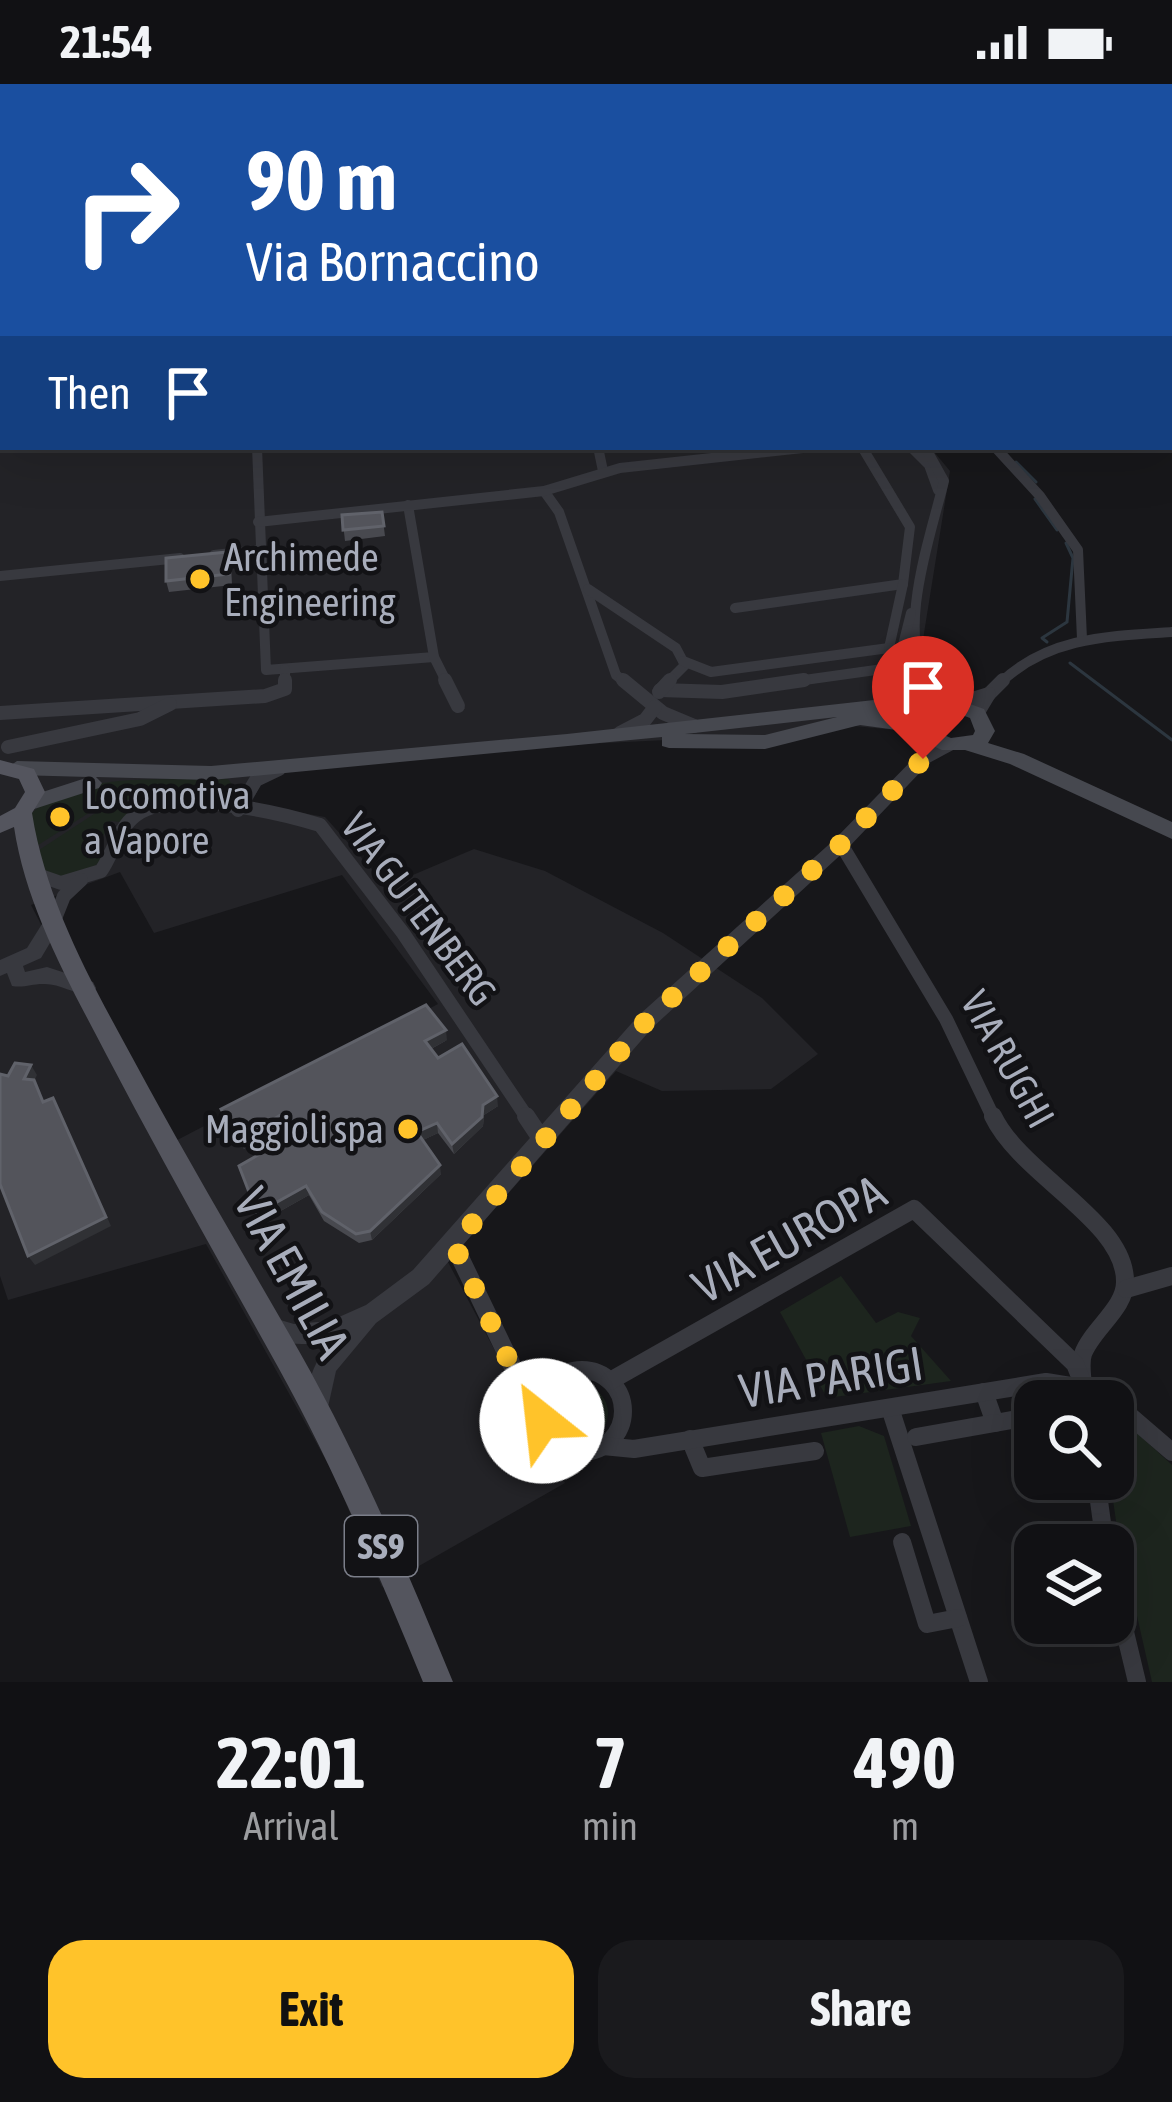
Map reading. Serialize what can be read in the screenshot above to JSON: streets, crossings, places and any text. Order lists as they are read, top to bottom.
{
  "streets": {
    "main road": ["VIA EMILIA", "SS9"],
    "street": [
      "VIA GUTENBERG",
      "VIA RUGHI",
      "VIA EUROPA",
      "VIA PARIGI"
    ]
  },
  "crossings": [
    ["VIA GUTENBERG", "VIA EMILIA"],
    ["VIA EUROPA", "VIA PARIGI"]
  ],
  "places": ["Archimede Engineering", "Locomotiva a Vapore", "Maggioli spa"],
  "page": {
    "status": "21:54",
    "turn": ["90 m", "Via Bornaccino"],
    "then": "Then",
    "eta": [
      "22:01",
      "Arrival",
      "7",
      "min",
      "490",
      "m"
    ],
    "buttons": ["Exit", "Share"]
  }
}
